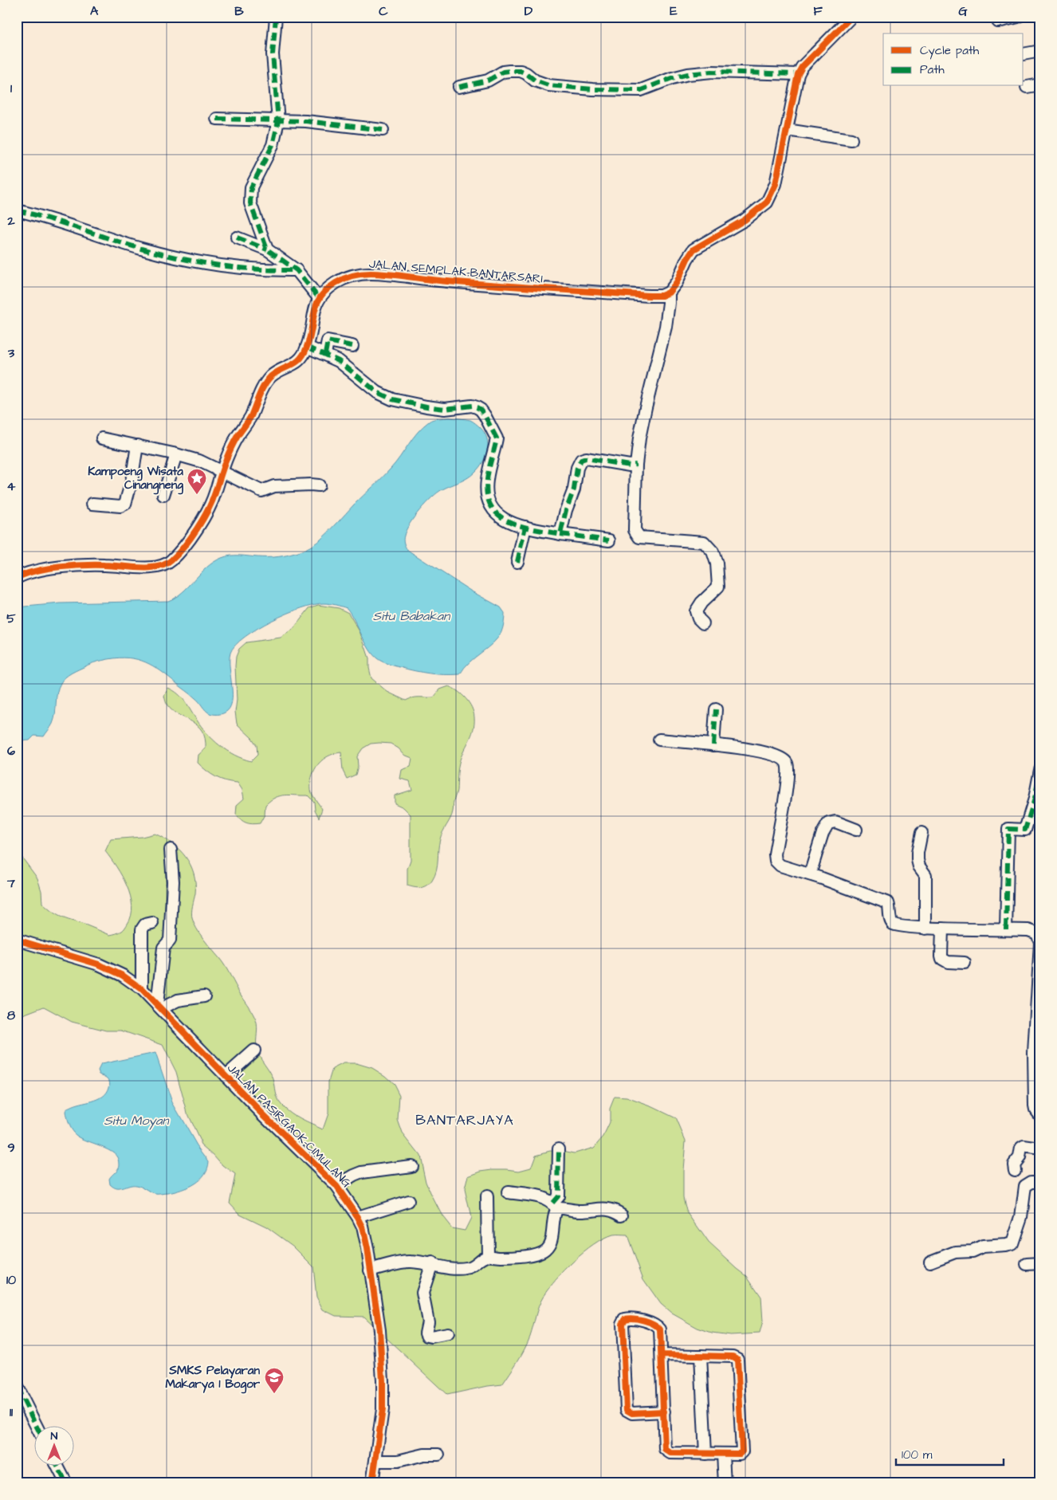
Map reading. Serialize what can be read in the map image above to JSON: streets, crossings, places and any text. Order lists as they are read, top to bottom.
{
  "streets": {
    "street": ["JALAN SEMPLAK–BANTARSARI", "JALAN PASIRGAOK–CIMULANG"]
  },
  "districts": ["BANTARJAYA"],
  "water": ["Situ Babakan", "Situ Moyan"],
  "places": {
    "place": ["Kampoeng Wisata Cinangneng"],
    "school or university": ["SMKS Pelayaran Makarya 1 Bogor"]
  },
  "legend": ["Cycle path", "Path"],
  "scale_bar": "100 m",
  "north": "top",
  "grid": {
    "columns": [
      "A",
      "B",
      "C",
      "D",
      "E",
      "F",
      "G"
    ],
    "rows": [
      "1",
      "2",
      "3",
      "4",
      "5",
      "6",
      "7",
      "8",
      "9",
      "10",
      "11"
    ]
  }
}
